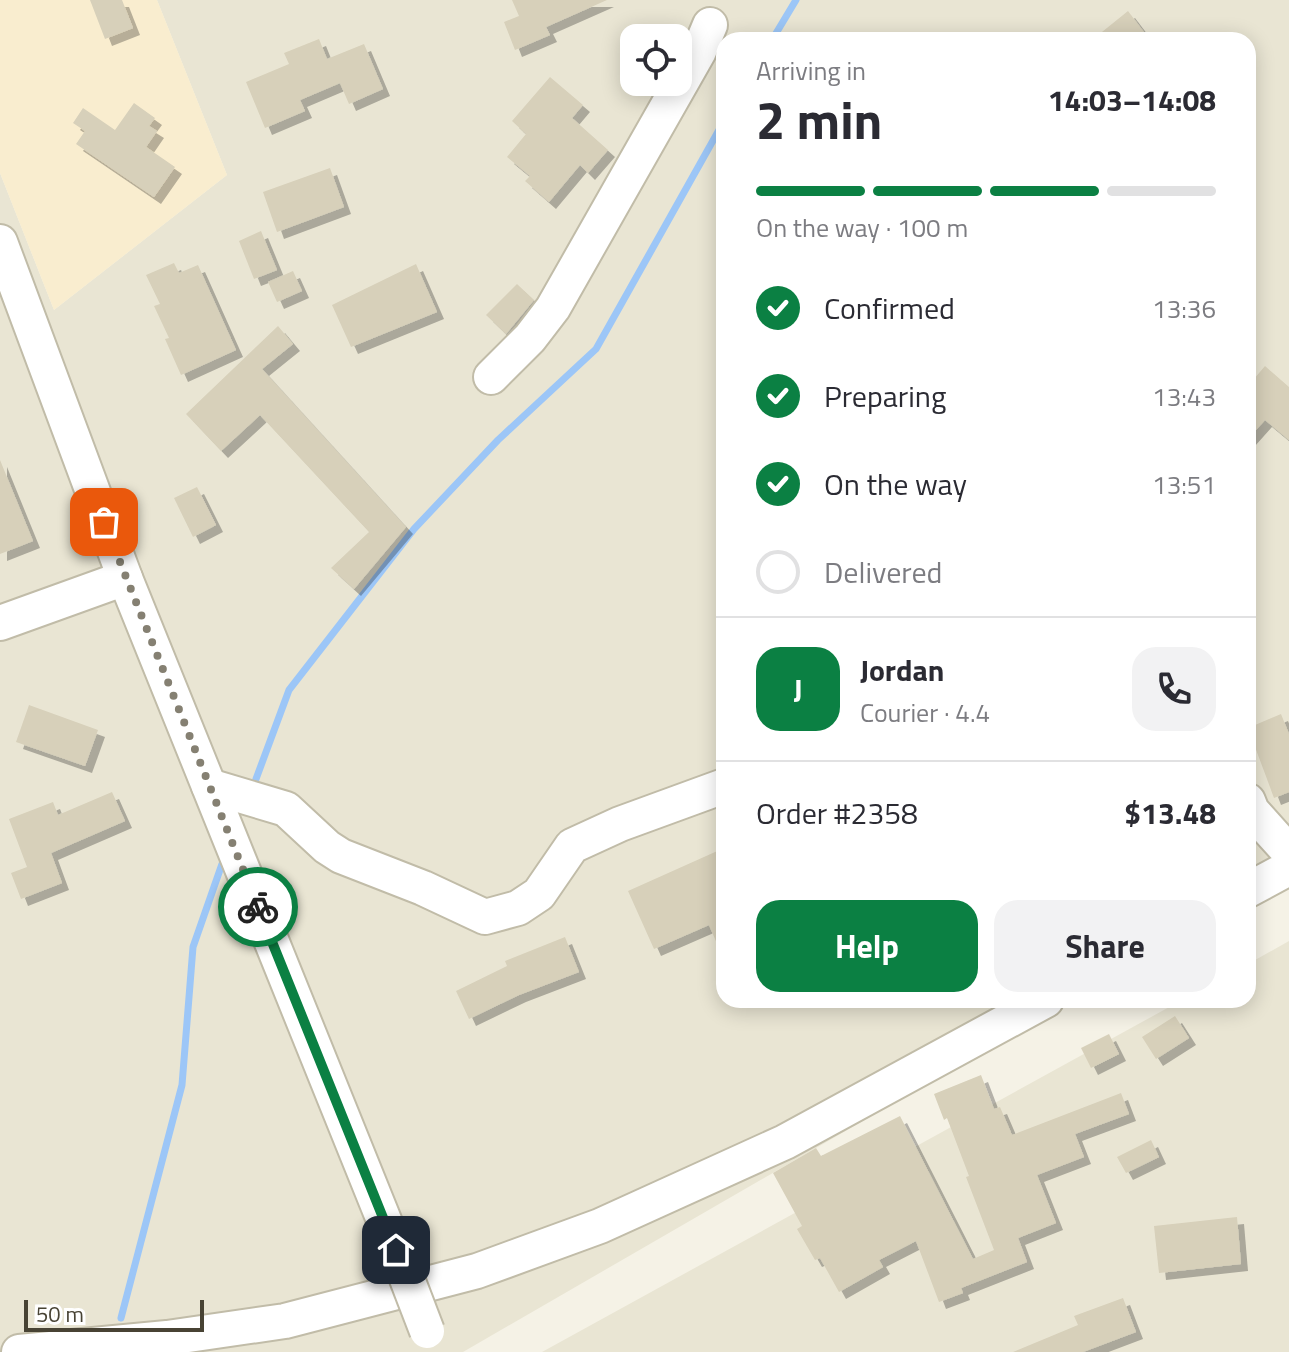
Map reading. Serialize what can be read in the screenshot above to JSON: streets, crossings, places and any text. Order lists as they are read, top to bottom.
{
  "scale_bar": "50 m",
  "page": {
    "heading": ["2 min", "Arriving in", "14:03–14:08"],
    "panel": [
      "Jordan",
      "Courier · 4.4",
      "Order #2358",
      "$13.48"
    ],
    "bar": "On the way · 100 m",
    "list": [
      ["Confirmed", "13:36"],
      ["Preparing", "13:43"],
      ["On the way", "13:51"],
      "Delivered"
    ],
    "round": "J",
    "buttons": ["Help", "Share"],
    "scale": "50 m"
  }
}
